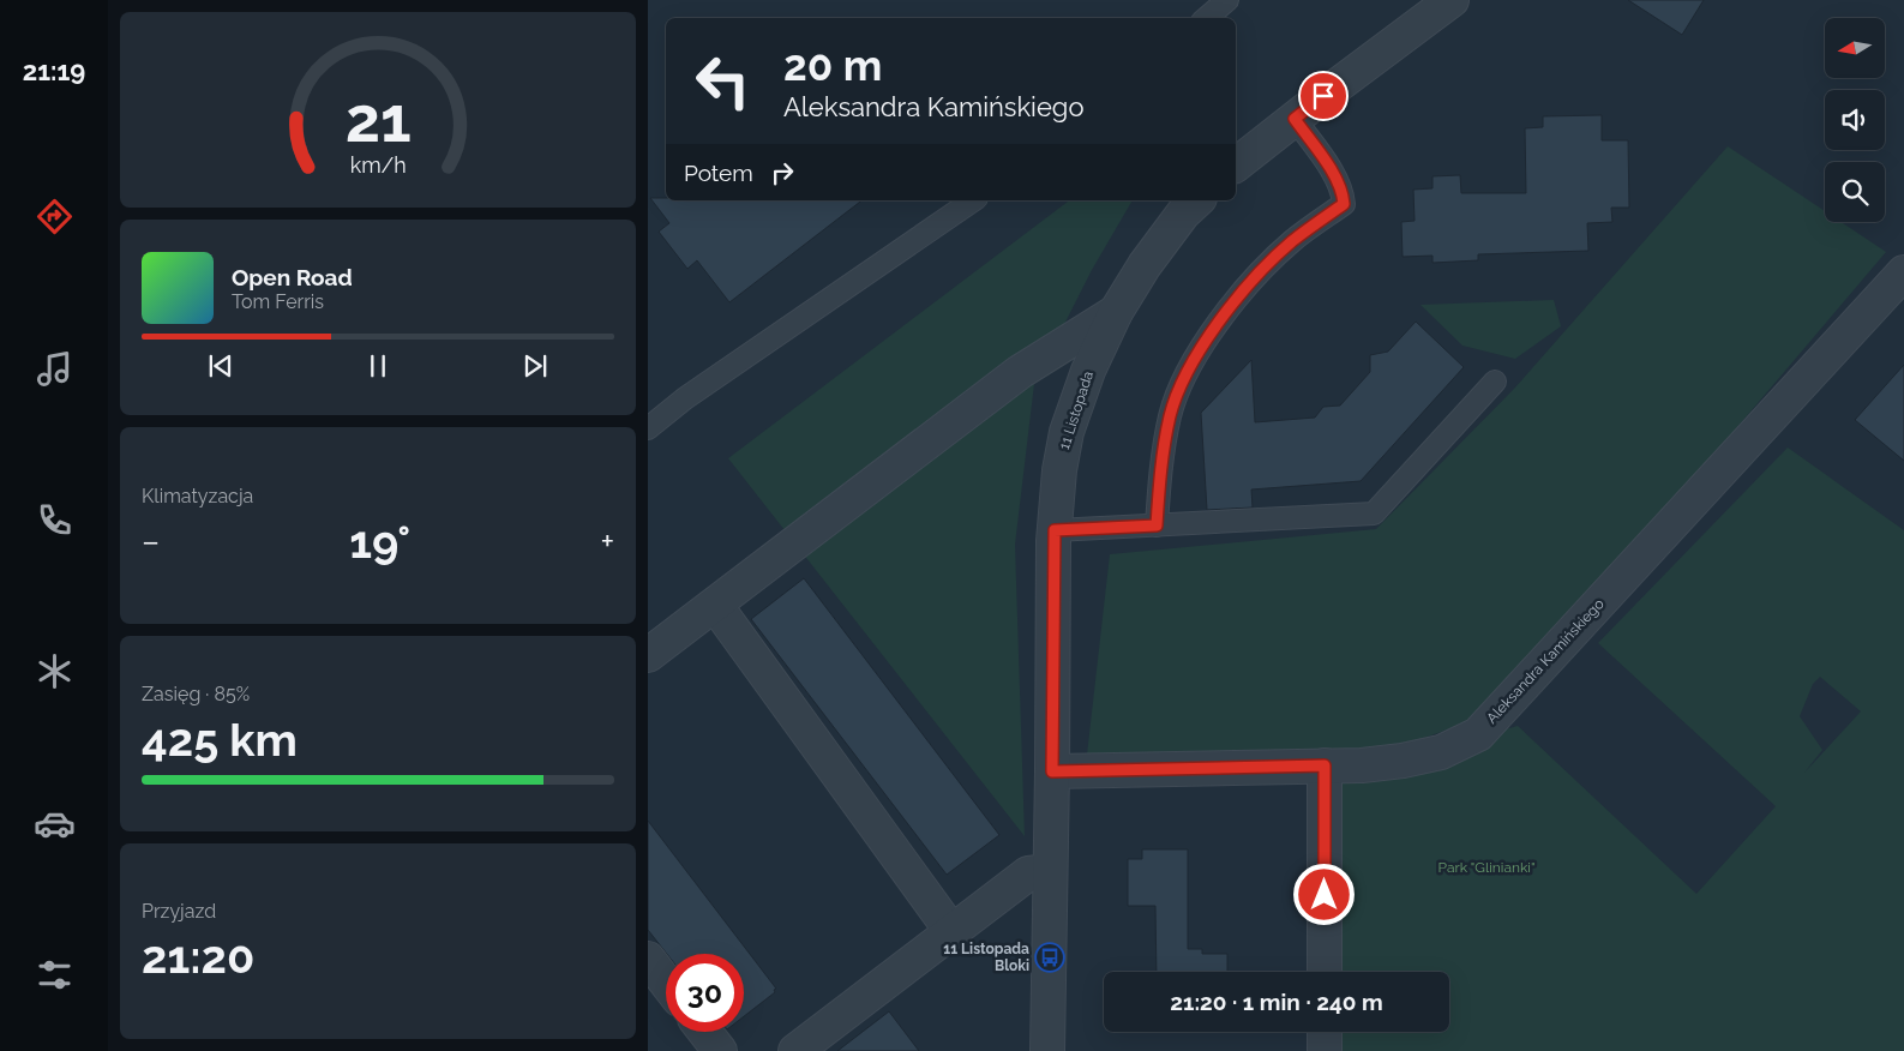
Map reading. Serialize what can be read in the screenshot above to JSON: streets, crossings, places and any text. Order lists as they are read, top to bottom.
{
  "streets": {
    "street": ["11 Listopada", "Aleksandra Kamińskiego"]
  },
  "crossings": [
    ["11 Listopada", "Aleksandra Kamińskiego"]
  ],
  "parks": ["Park \"Glinianki\""],
  "places": {
    "bus stop": ["11 Listopada Bloki"]
  },
  "north": "left",
  "page": {
    "tabs": "21:19",
    "turn": ["20 m", "Aleksandra Kamińskiego"],
    "then": "Potem",
    "song": ["Open Road", "Tom Ferris"],
    "tile": [
      "Klimatyzacja",
      ["Zasięg · 85%", "425 km"],
      ["Przyjazd", "21:20"]
    ],
    "heat": ["−", "19°", "+"],
    "limit": "30",
    "trip": "21:20 · 1 min · 240 m",
    "gauge": ["21", "km/h"]
  }
}
